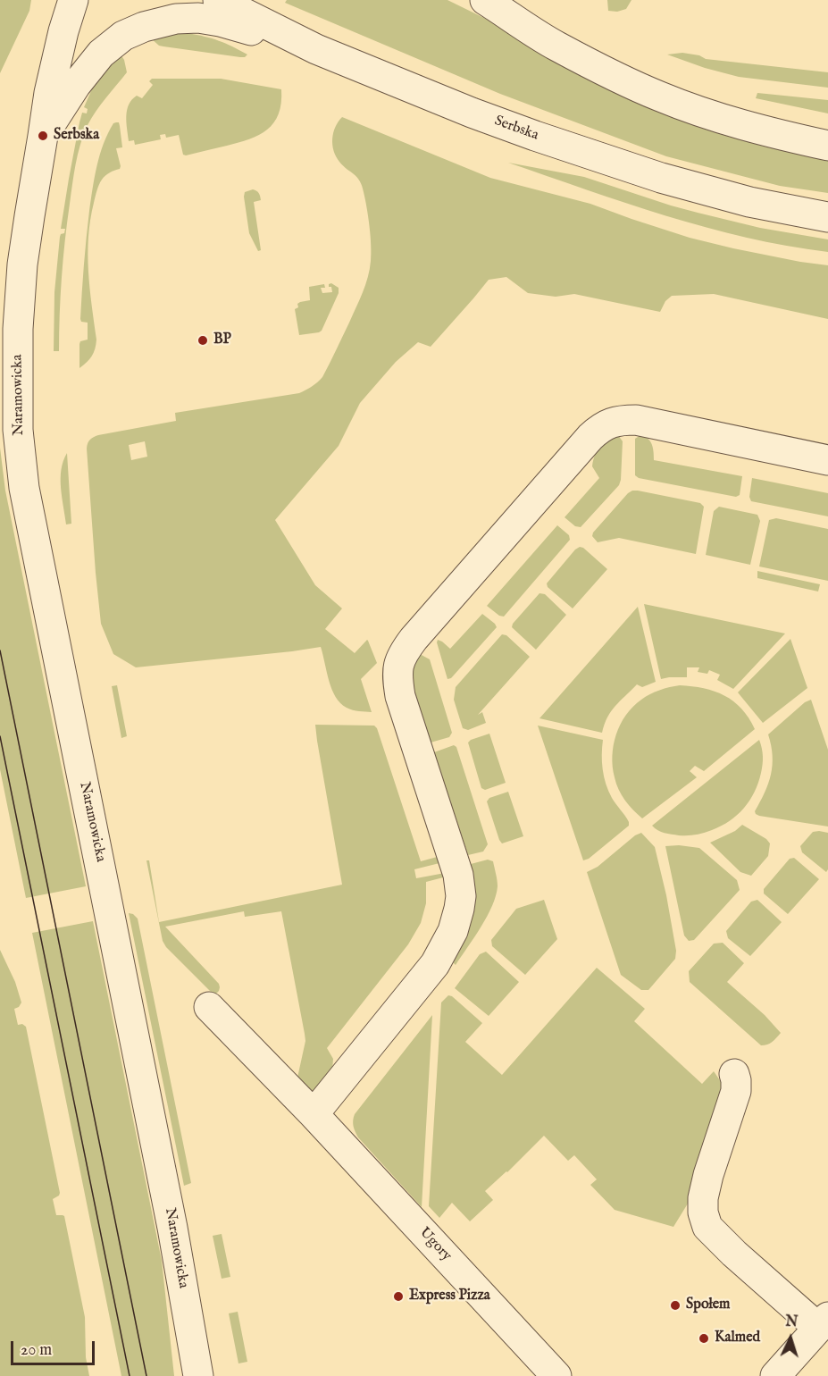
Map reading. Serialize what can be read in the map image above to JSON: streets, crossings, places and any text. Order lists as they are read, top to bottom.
{
  "streets": {
    "street": ["Serbska", "Naramowicka", "Ugory"]
  },
  "places": [
    "Serbska",
    "BP",
    "Express Pizza",
    "Społem",
    "Kalmed"
  ],
  "scale_bar": "20 m",
  "north": "top"
}
